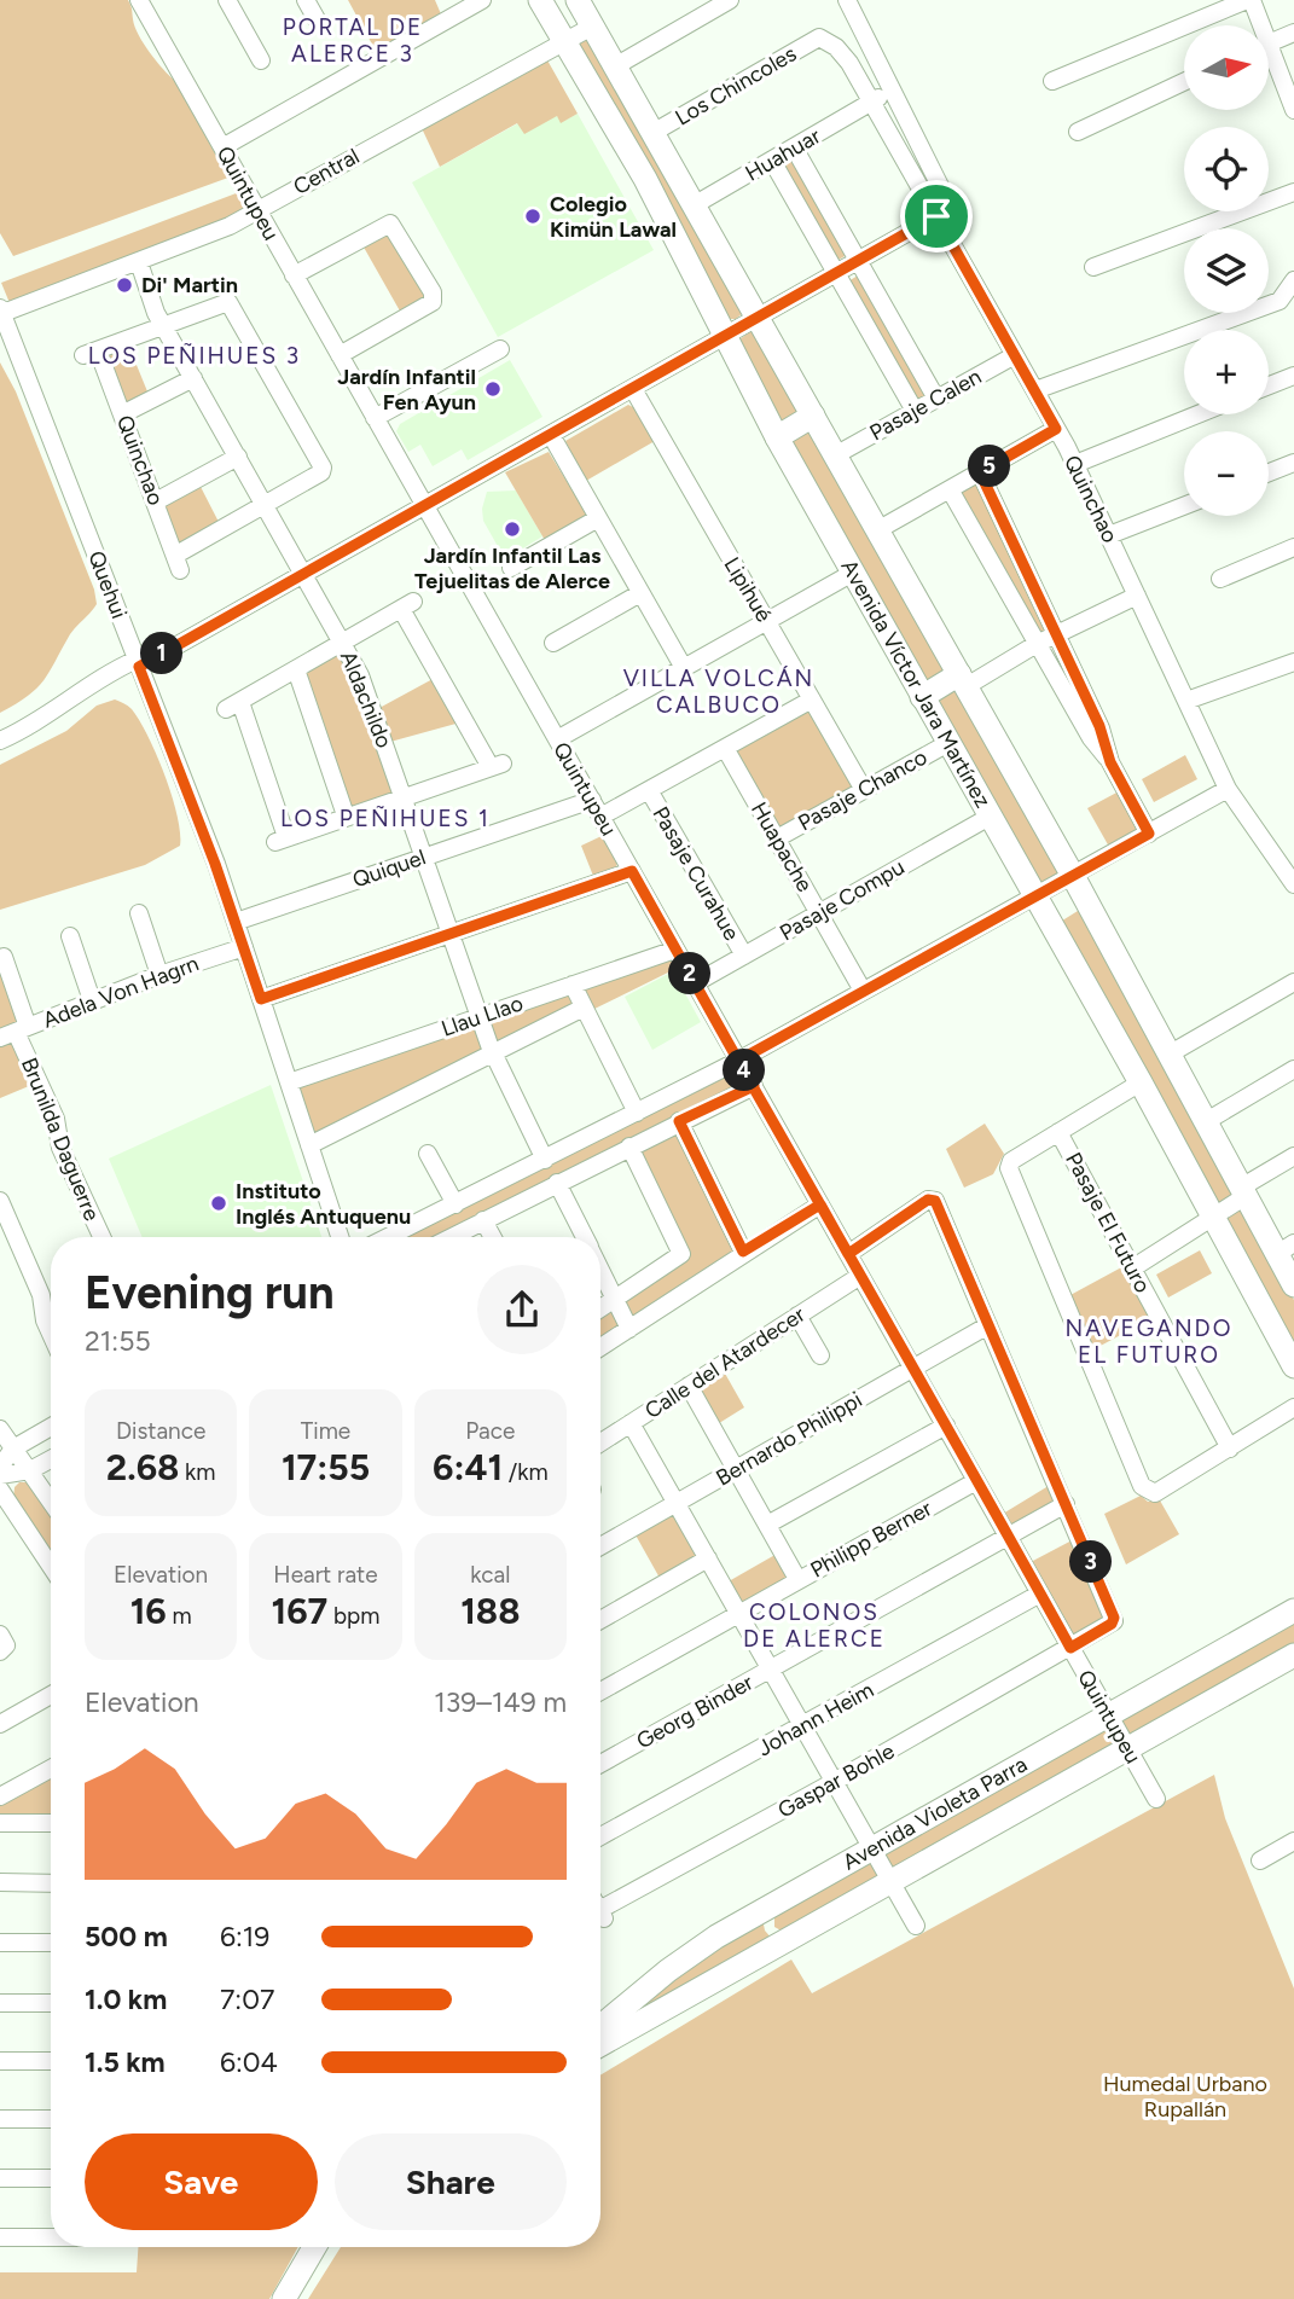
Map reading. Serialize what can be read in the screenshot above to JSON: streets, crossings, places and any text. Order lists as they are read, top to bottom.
{
  "streets": {
    "main road": ["Avenida Víctor Jara Martínez", "Avenida Violeta Parra"],
    "street": [
      "Los Chincoles",
      "Huahuar",
      "Central",
      "Quintupeu",
      "Pasaje Calen",
      "Quinchao",
      "Quehui",
      "Lipihué",
      "Aldachildo",
      "Pasaje Chanco",
      "Huapache",
      "Quiquel",
      "Pasaje Curahue",
      "Pasaje Compu",
      "Adela Von Hagrn",
      "Llau Llao",
      "Brunilda Daguerre",
      "Pasaje El Futuro",
      "Calle del Atardecer",
      "Bernardo Philippi",
      "Philipp Berner",
      "Georg Binder",
      "Johann Heim",
      "Gaspar Bohle"
    ]
  },
  "crossings": [
    ["Los Chincoles", "Quinchao"],
    ["Los Chincoles", "Avenida Víctor Jara Martínez"],
    ["Huahuar", "Quinchao"],
    ["Huahuar", "Avenida Víctor Jara Martínez"],
    ["Central", "Quintupeu"],
    ["Central", "Quehui"],
    ["Central", "Avenida Víctor Jara Martínez"],
    ["Central", "Aldachildo"],
    ["Quintupeu", "Quiquel"],
    ["Quintupeu", "Pasaje Compu"],
    ["Quintupeu", "Llau Llao"],
    ["Quintupeu", "Calle del Atardecer"],
    ["Quintupeu", "Bernardo Philippi"],
    ["Quintupeu", "Philipp Berner"],
    ["Quintupeu", "Georg Binder"],
    ["Quintupeu", "Johann Heim"],
    ["Quintupeu", "Gaspar Bohle"],
    ["Quintupeu", "Avenida Violeta Parra"],
    ["Pasaje Calen", "Quinchao"],
    ["Pasaje Calen", "Avenida Víctor Jara Martínez"],
    ["Quinchao", "Aldachildo"],
    ["Quehui", "Quiquel"],
    ["Quehui", "Adela Von Hagrn"],
    ["Quehui", "Llau Llao"],
    ["Lipihué", "Pasaje Chanco"],
    ["Avenida Víctor Jara Martínez", "Pasaje Chanco"],
    ["Avenida Víctor Jara Martínez", "Pasaje Compu"],
    ["Aldachildo", "Quiquel"],
    ["Aldachildo", "Llau Llao"],
    ["Pasaje Chanco", "Huapache"],
    ["Huapache", "Pasaje Compu"],
    ["Pasaje Curahue", "Pasaje Compu"],
    ["Adela Von Hagrn", "Brunilda Daguerre"],
    ["Georg Binder", "Gaspar Bohle"]
  ],
  "districts": [
    "PORTAL DE ALERCE 3",
    "LOS PEÑIHUES 3",
    "VILLA VOLCÁN CALBUCO",
    "LOS PEÑIHUES 1",
    "NAVEGANDO EL FUTURO",
    "COLONOS DE ALERCE"
  ],
  "parks": ["Humedal Urbano Rupallán"],
  "places": [
    "Colegio Kimün Lawal",
    "Di' Martin",
    "Jardín Infantil Fen Ayun",
    "Jardín Infantil Las Tejuelitas de Alerce",
    "Instituto Inglés Antuquenu"
  ],
  "north": "right",
  "page": {
    "map_buttons": ["+", "−"],
    "pins": [
      "5",
      "1",
      "2",
      "4",
      "3"
    ],
    "heading": ["Evening run", "21:55"],
    "stats": [
      ["Distance", "2.68 km"],
      ["Time", "17:55"],
      ["Pace", "6:41 /km"],
      ["Elevation", "16 m"],
      ["Heart rate", "167 bpm"],
      ["kcal", "188"]
    ],
    "chart": ["Elevation", "139–149 m"],
    "list": [
      {
        "name": "500 m",
        "note": "6:19"
      },
      {
        "name": "1.0 km",
        "note": "7:07"
      },
      {
        "name": "1.5 km",
        "note": "6:04"
      }
    ],
    "buttons": ["Save", "Share"]
  }
}
